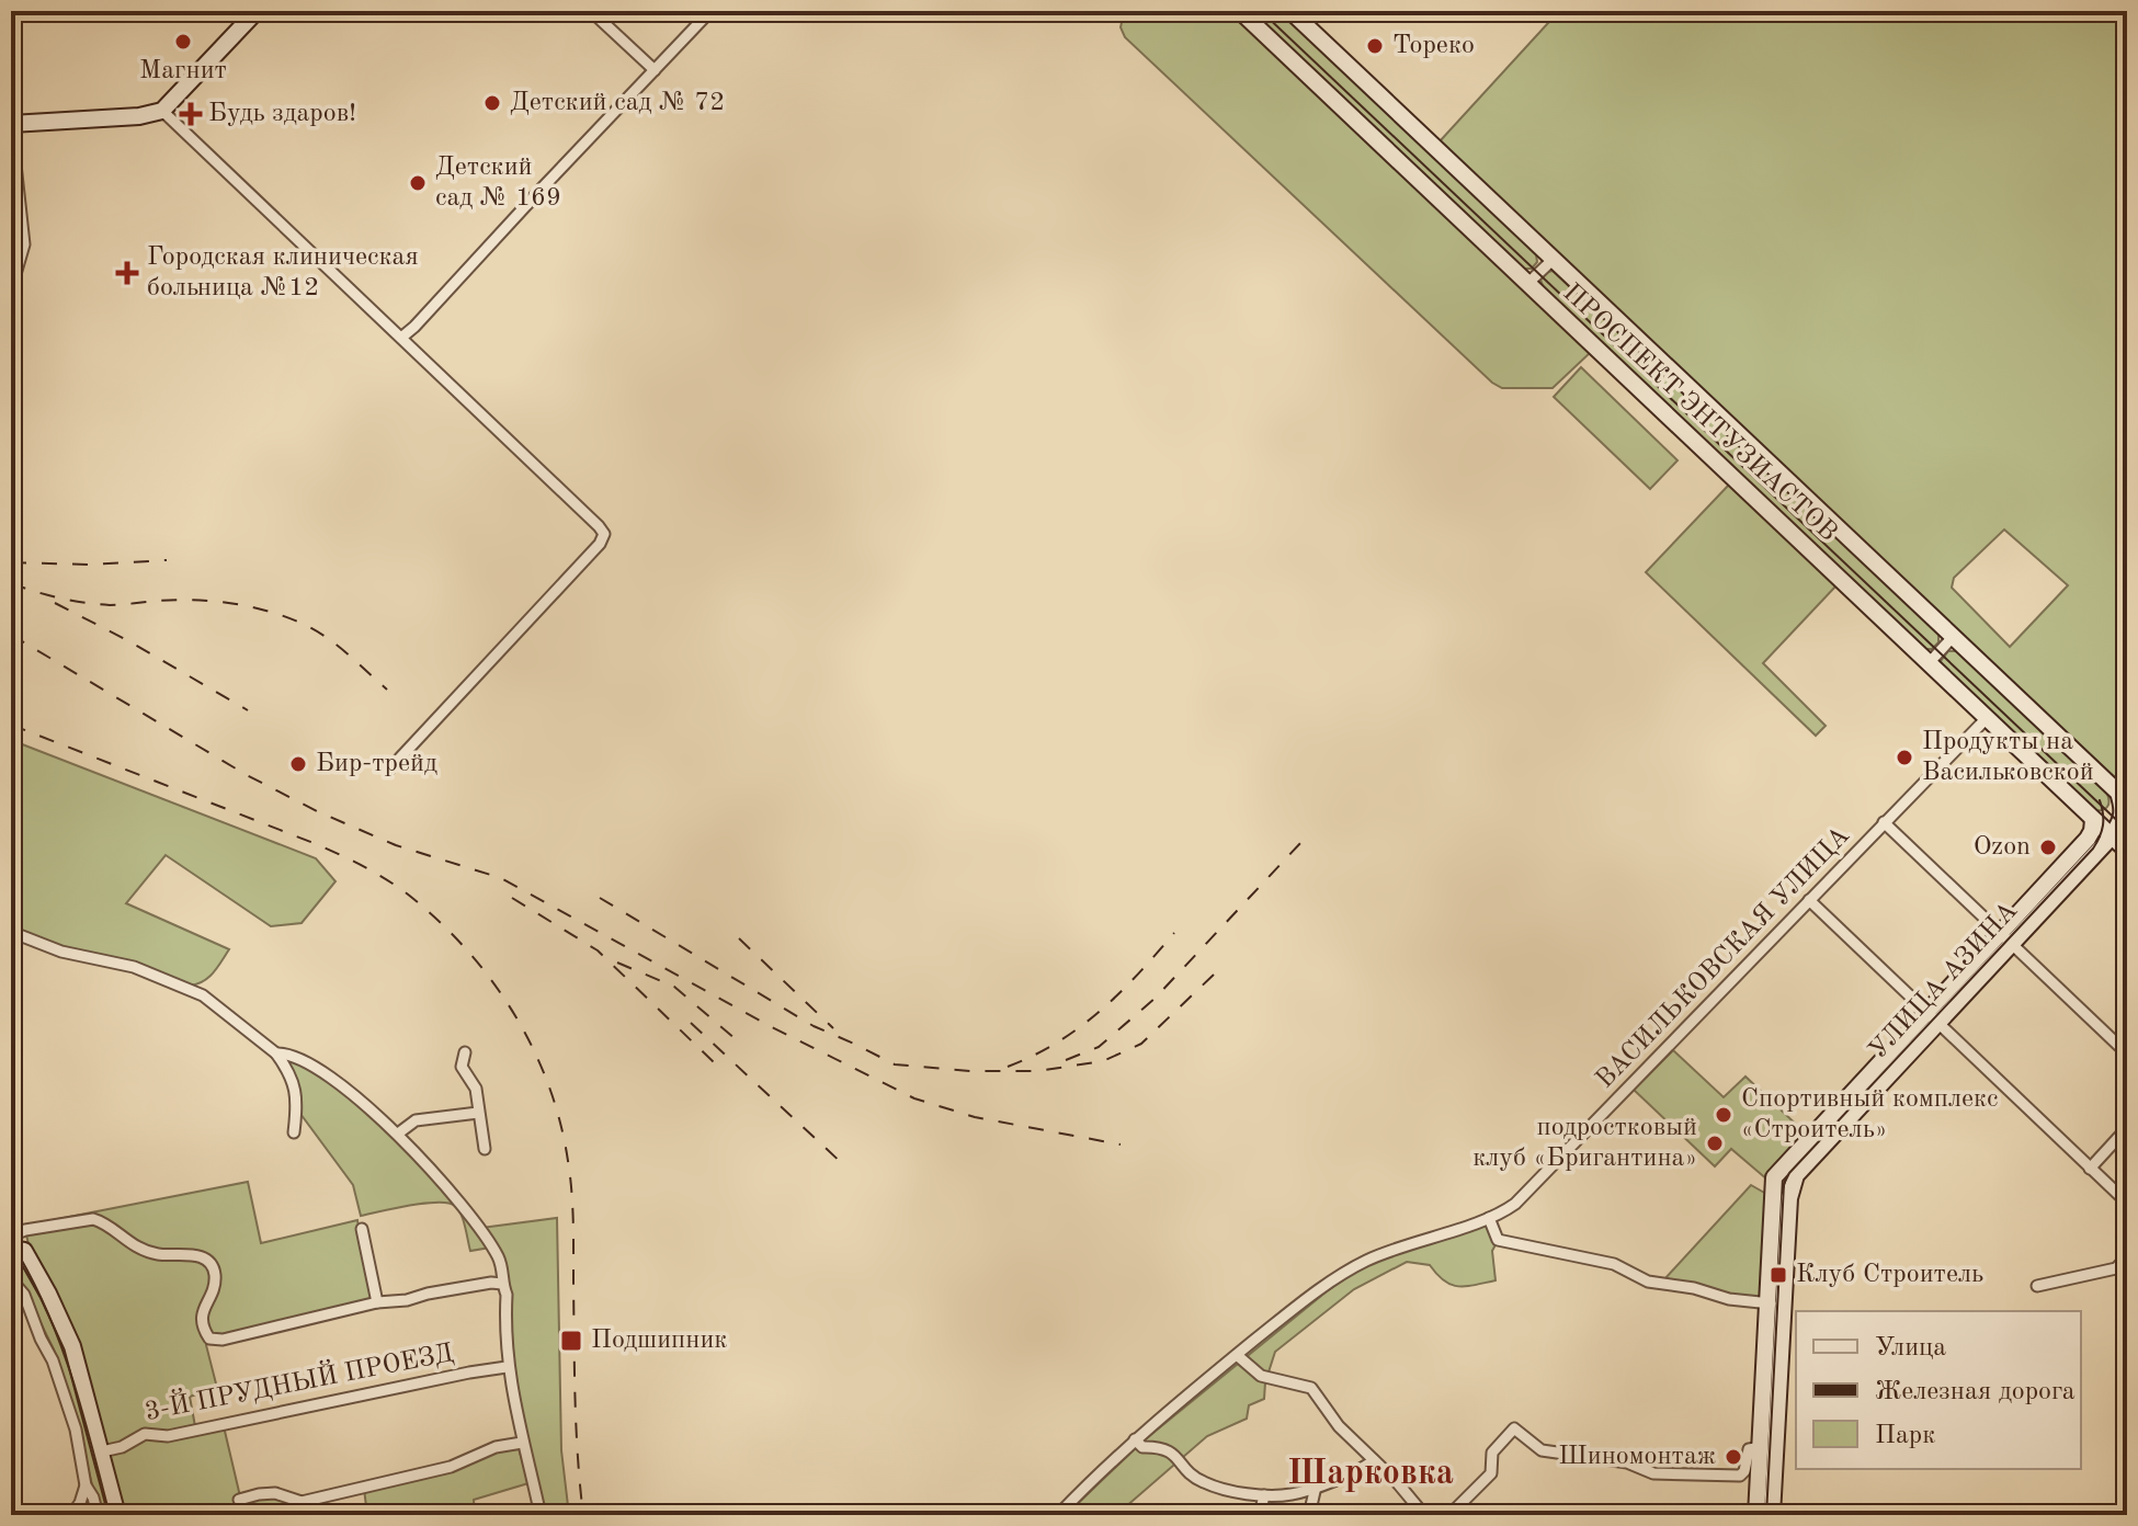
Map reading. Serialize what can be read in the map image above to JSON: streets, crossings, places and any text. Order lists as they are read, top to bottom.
{
  "streets": {
    "main road": ["ПРОСПЕКТ ЭНТУЗИАСТОВ", "УЛИЦА АЗИНА"],
    "street": ["ВАСИЛЬКОВСКАЯ УЛИЦА", "3-Й ПРУДНЫЙ ПРОЕЗД"]
  },
  "crossings": [
    ["ПРОСПЕКТ ЭНТУЗИАСТОВ", "ВАСИЛЬКОВСКАЯ УЛИЦА"],
    ["ПРОСПЕКТ ЭНТУЗИАСТОВ", "УЛИЦА АЗИНА"]
  ],
  "districts": ["Шарковка"],
  "places": {
    "other": [
      "Магнит",
      "Тореко",
      "Детский сад № 72",
      "Детский сад № 169",
      "Продукты на Васильковской",
      "Бир-трейд",
      "Ozon",
      "Спортивный комплекс «Строитель»",
      "подростковый клуб «Бригантина»",
      "Шиномонтаж"
    ],
    "health": ["Будь здаров!", "Городская клиническая больница №12"],
    "transit": ["Клуб Строитель", "Подшипник"]
  },
  "legend": ["Улица", "Железная дорога", "Парк"]
}
